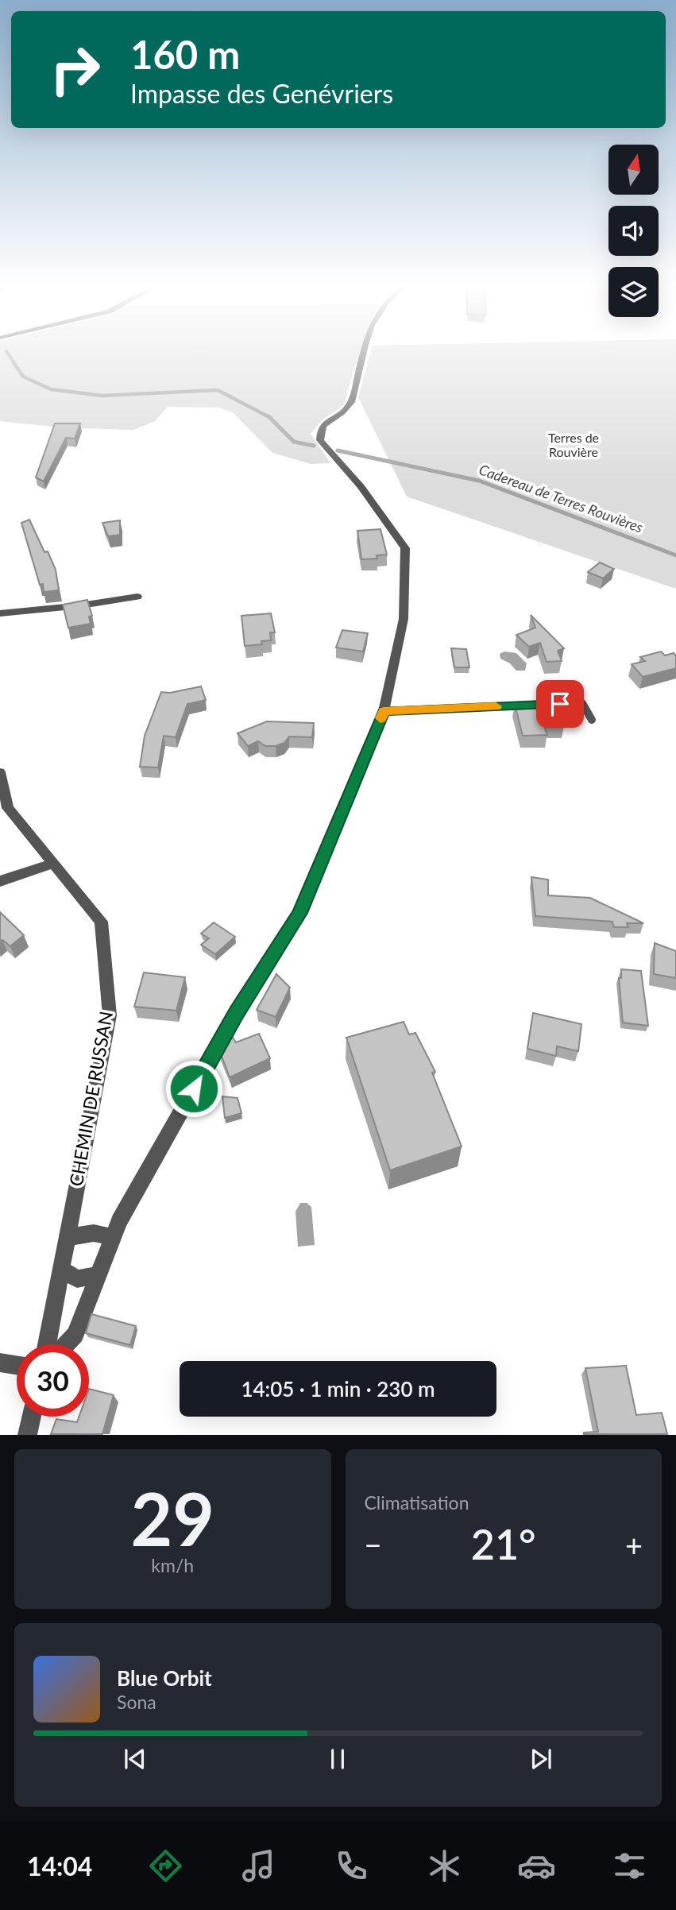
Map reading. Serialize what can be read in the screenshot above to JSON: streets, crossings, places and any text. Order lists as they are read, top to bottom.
{
  "streets": {
    "street": ["CHEMIN DE RUSSAN"]
  },
  "water": ["Cadereau de Terres Rouvières"],
  "parks": ["Terres de Rouvière"],
  "north": "top",
  "page": {
    "turn": ["160 m", "Impasse des Genévriers"],
    "limit": "30",
    "trip": "14:05 · 1 min · 230 m",
    "tile": [
      ["29", "km/h"],
      "Climatisation"
    ],
    "heat": ["−", "21°", "+"],
    "song": ["Blue Orbit", "Sona"],
    "tabs": "14:04"
  }
}
